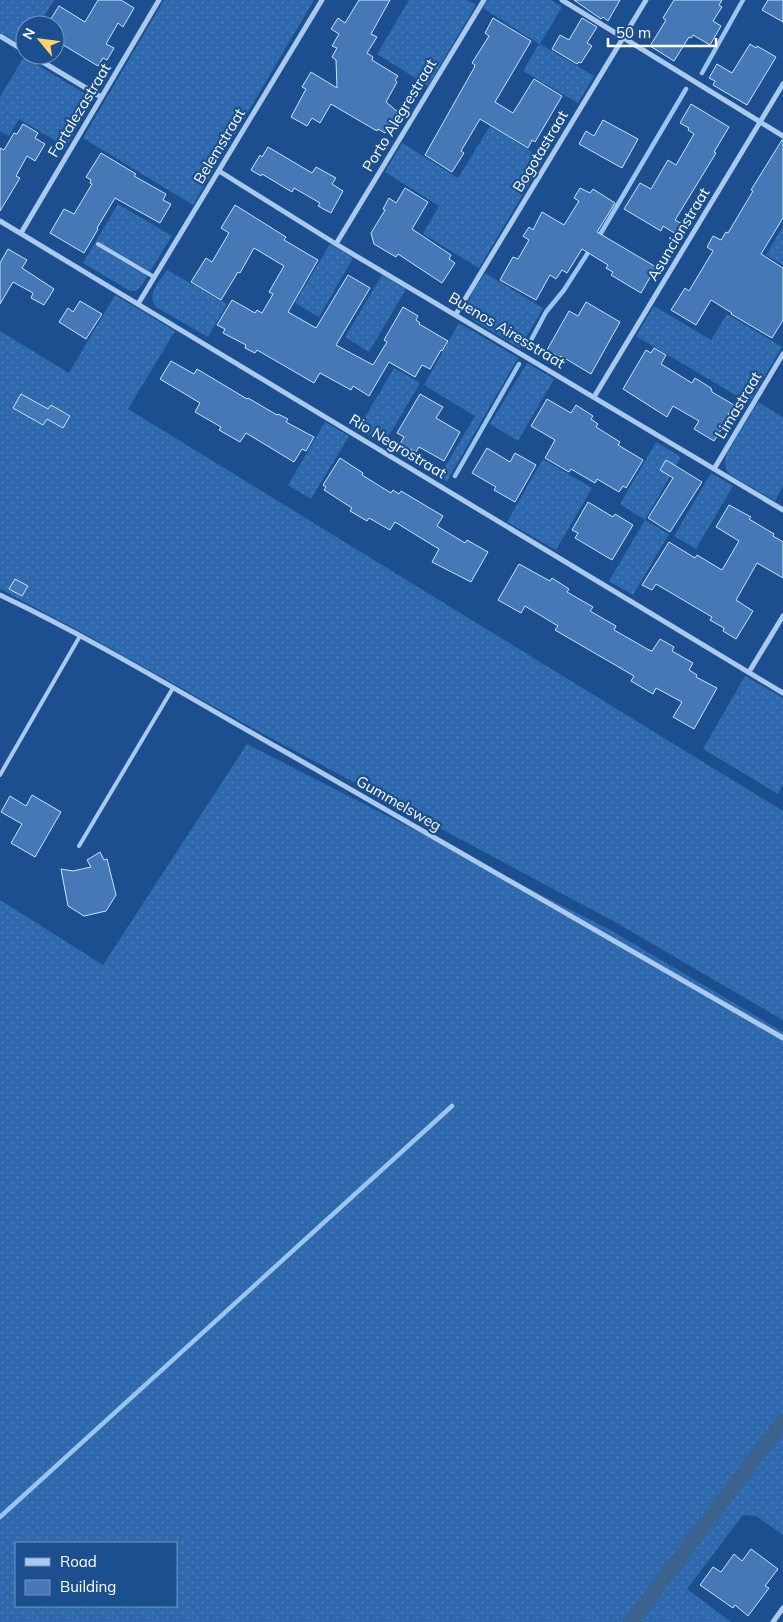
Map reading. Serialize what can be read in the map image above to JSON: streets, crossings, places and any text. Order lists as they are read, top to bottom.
{
  "streets": {
    "street": [
      "Fortalezastraat",
      "Porto Alegrestraat",
      "Belemstraat",
      "Bogotastraat",
      "Asuncionstraat",
      "Buenos Airesstraat",
      "Limastraat",
      "Rio Negrostraat",
      "Gummelsweg"
    ]
  },
  "crossings": [
    ["Fortalezastraat", "Rio Negrostraat"],
    ["Porto Alegrestraat", "Buenos Airesstraat"],
    ["Belemstraat", "Buenos Airesstraat"],
    ["Belemstraat", "Rio Negrostraat"],
    ["Bogotastraat", "Buenos Airesstraat"],
    ["Asuncionstraat", "Buenos Airesstraat"],
    ["Buenos Airesstraat", "Limastraat"]
  ],
  "legend": ["Road", "Building"],
  "scale_bar": "50 m",
  "north": "top left"
}
